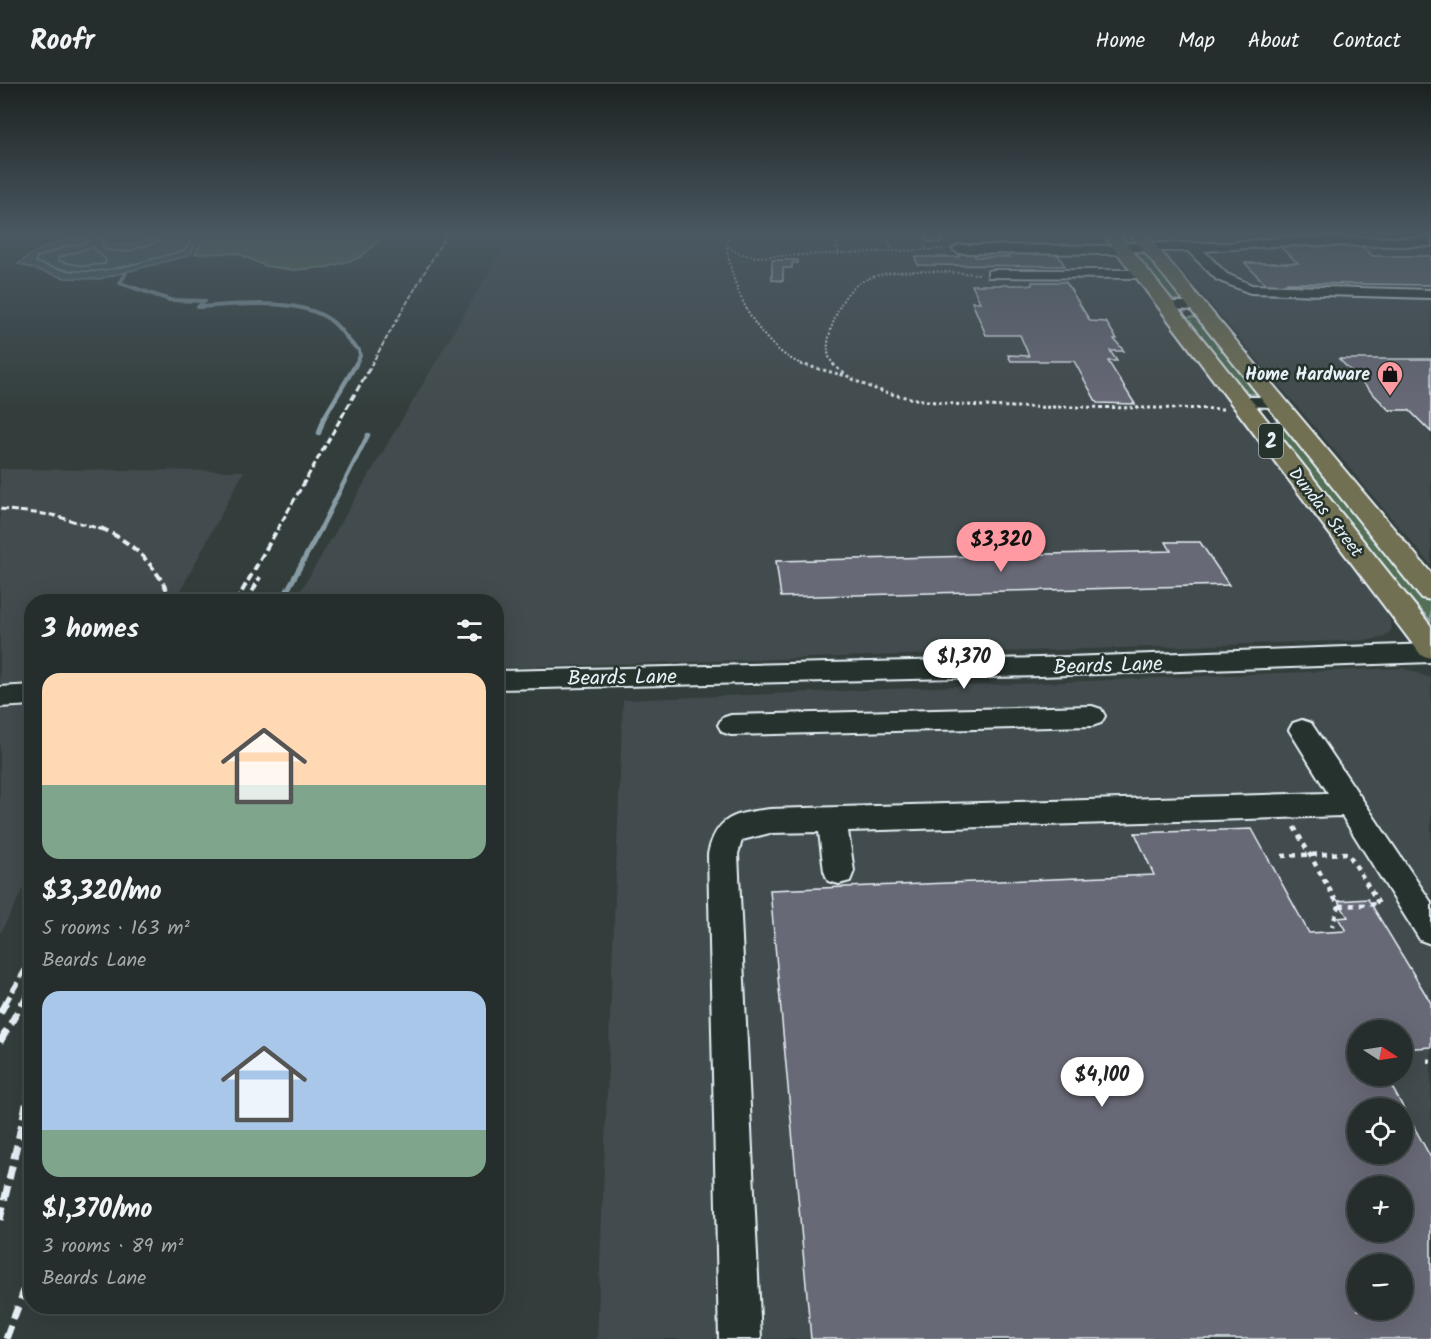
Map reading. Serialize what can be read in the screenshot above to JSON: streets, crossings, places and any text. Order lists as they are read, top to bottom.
{
  "streets": {
    "main road": ["2", "Dundas Street"],
    "street": ["Beards Lane"]
  },
  "places": {
    "shop": ["Home Hardware"]
  },
  "north": "right",
  "page": {
    "header": "Roofr",
    "nav": [
      "Home",
      "Map",
      "About",
      "Contact"
    ],
    "price": ["$3,320", "$1,370", "$4,100"],
    "heading": "3 homes",
    "list": [
      {
        "name": "$3,320/mo",
        "note": "5 rooms · 163 m² · Beards Lane"
      },
      {
        "name": "$1,370/mo",
        "note": "3 rooms · 89 m² · Beards Lane"
      }
    ],
    "map_buttons": ["+", "−"]
  }
}
